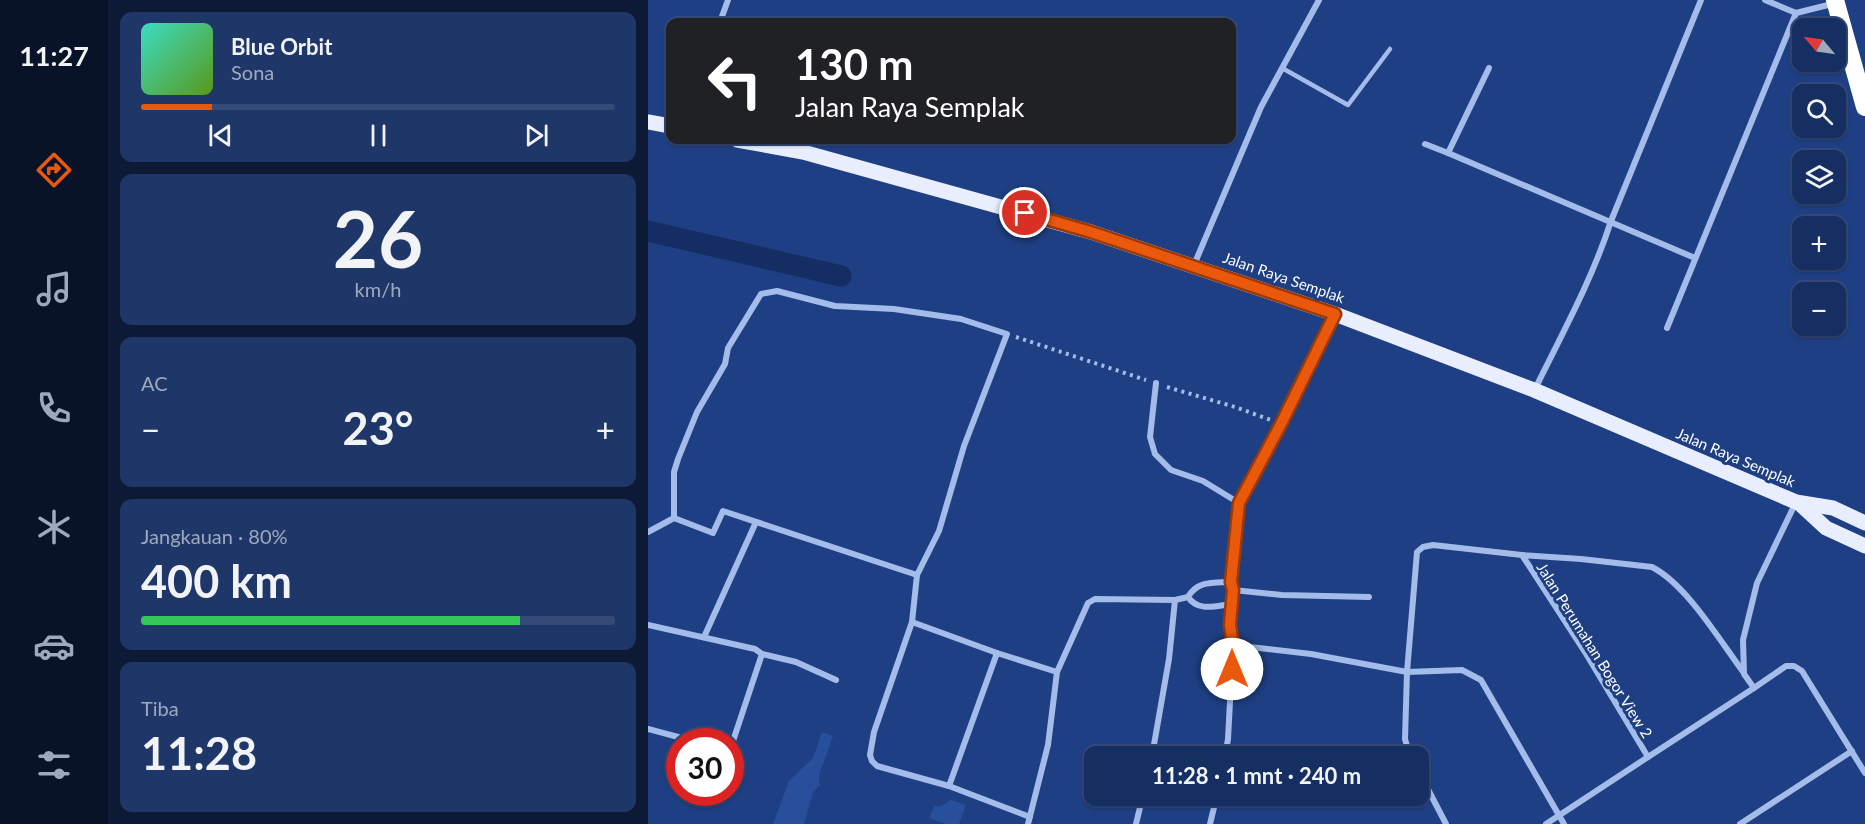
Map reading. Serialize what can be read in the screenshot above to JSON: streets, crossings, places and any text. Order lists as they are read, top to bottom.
{
  "streets": {
    "main road": ["Jalan Raya Semplak"],
    "street": ["Jalan Perumahan Bogor View 2"]
  },
  "north": "top left",
  "page": {
    "tabs": "11:27",
    "map_buttons": ["+", "−"],
    "turn": ["130 m", "Jalan Raya Semplak"],
    "song": ["Blue Orbit", "Sona"],
    "tile": [
      ["26", "km/h"],
      "AC",
      ["Jangkauan · 80%", "400 km"],
      ["Tiba", "11:28"]
    ],
    "heat": ["−", "23°", "+"],
    "limit": "30",
    "trip": "11:28 · 1 mnt · 240 m"
  }
}
